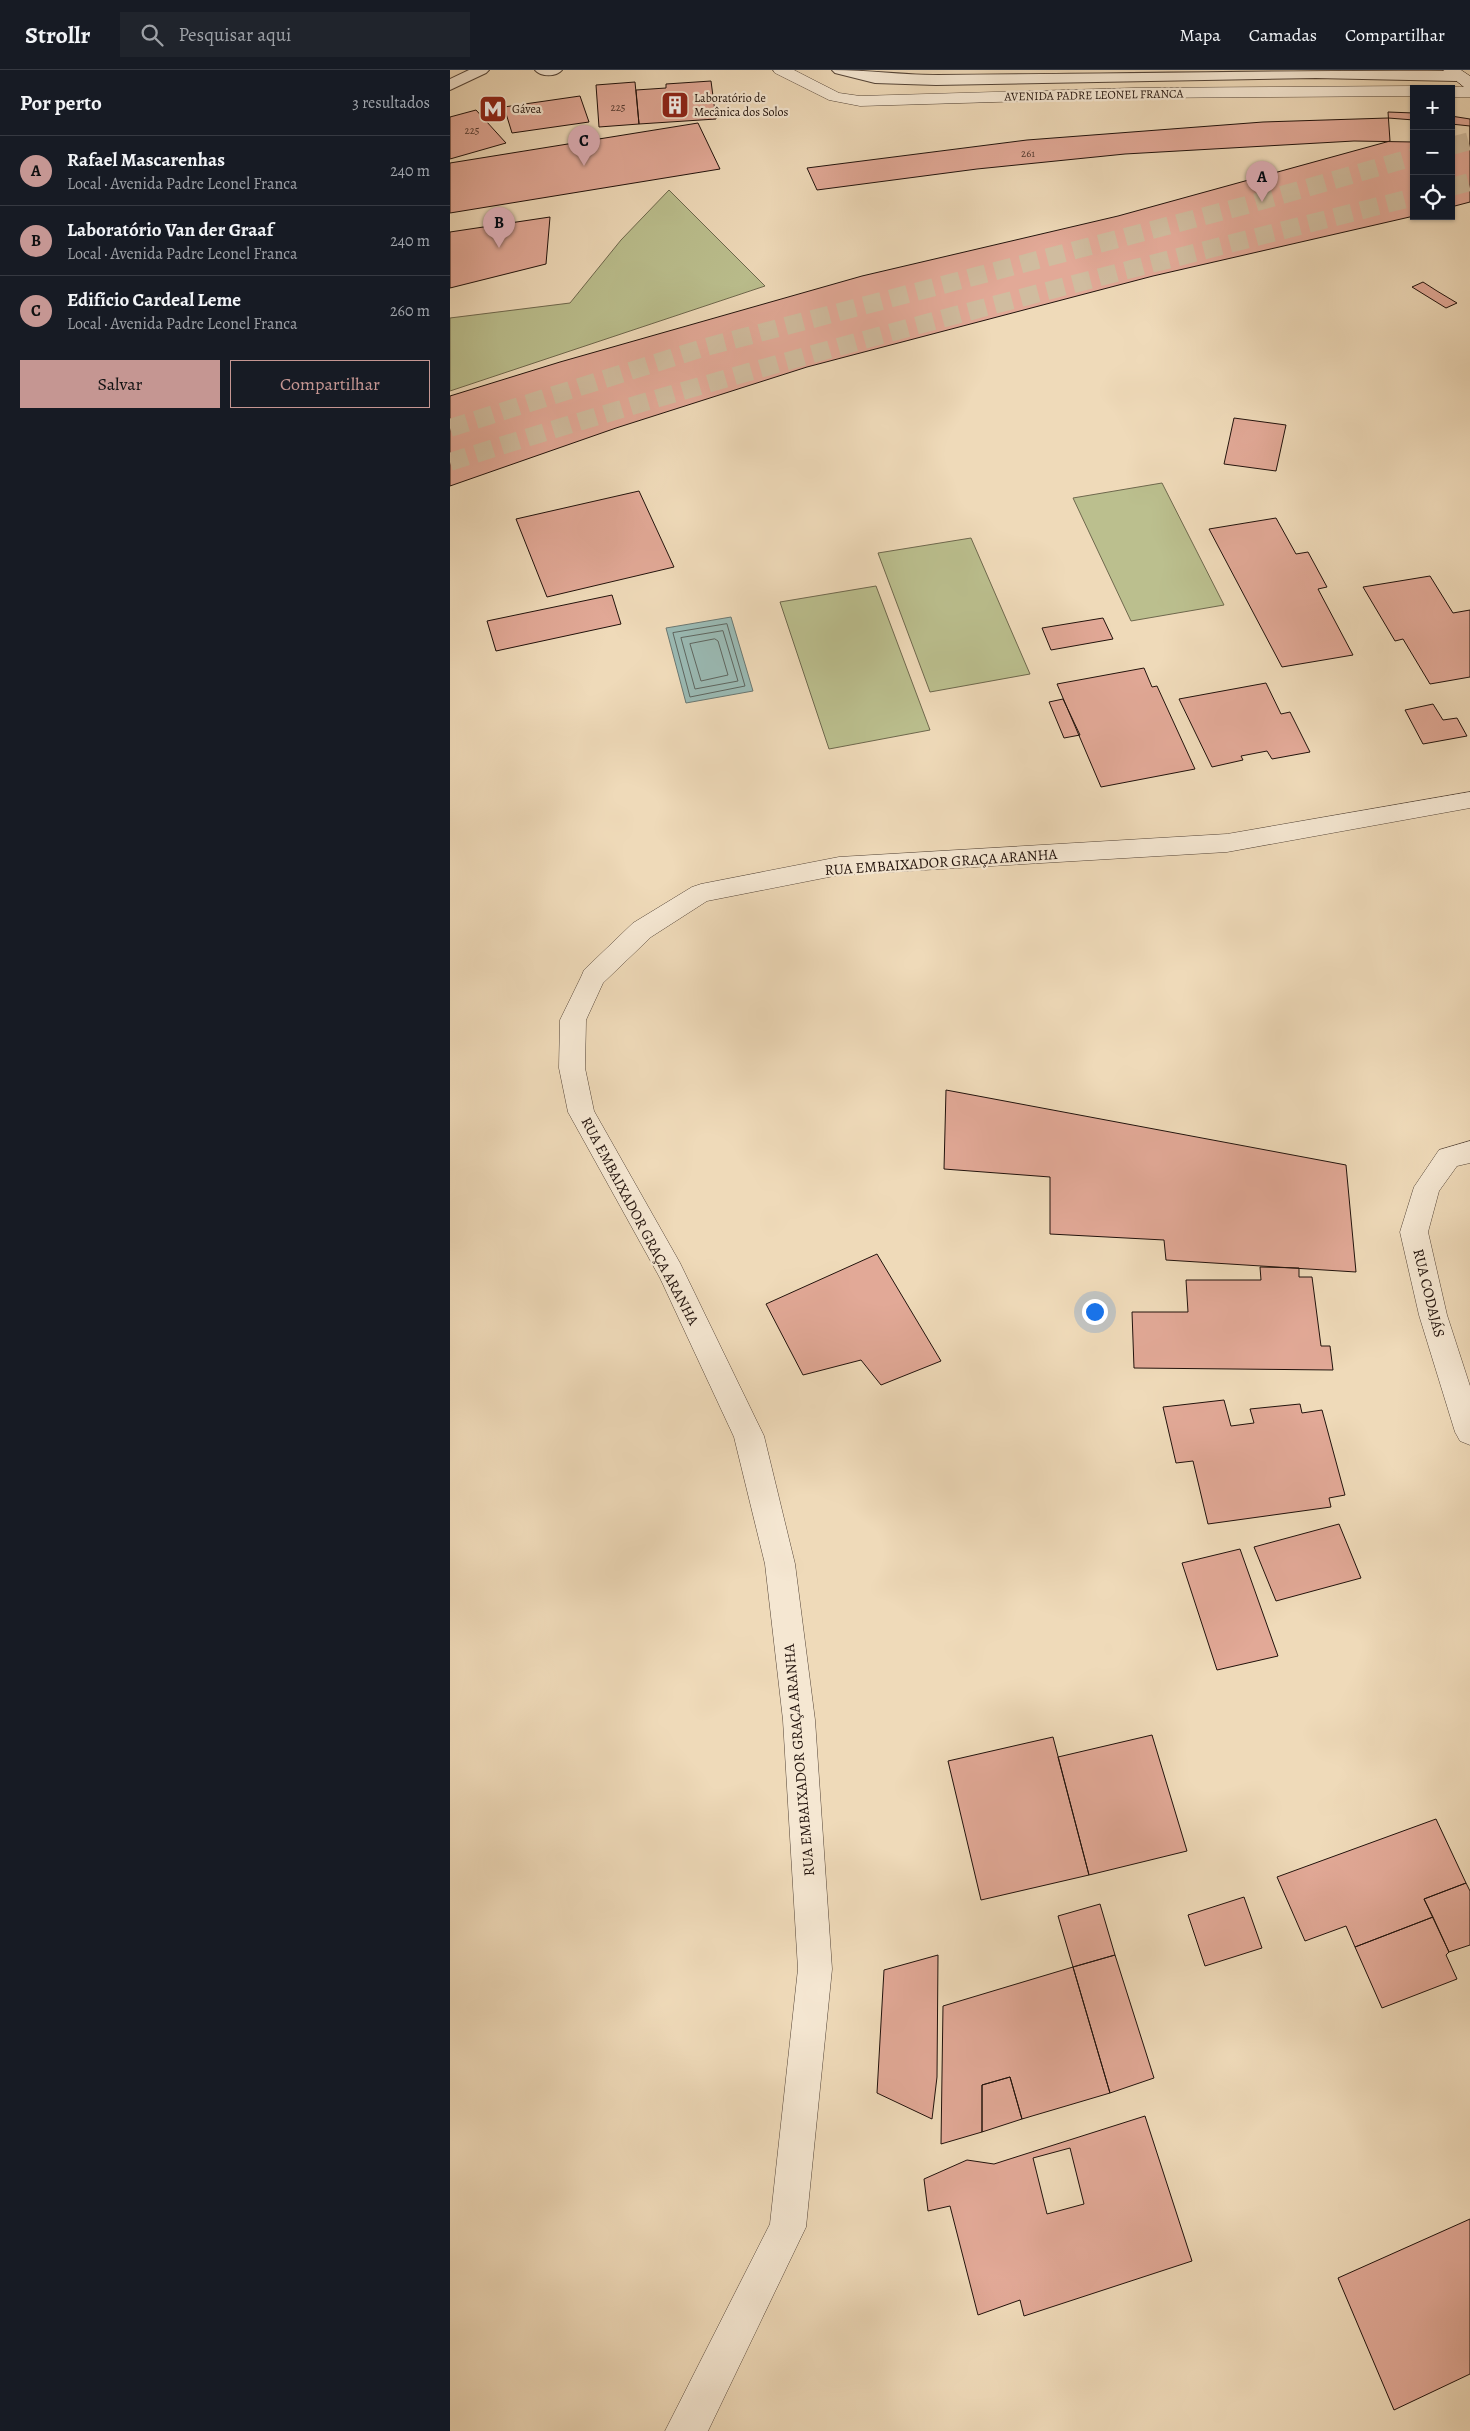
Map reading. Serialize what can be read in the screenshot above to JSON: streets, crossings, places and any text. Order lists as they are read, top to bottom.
{
  "streets": {
    "street": ["AVENIDA PADRE LEONEL FRANCA", "RUA EMBAIXADOR GRAÇA ARANHA", "RUA CODAJÁS"]
  },
  "places": {
    "building": ["Laboratório de Mecânica dos Solos"],
    "metro station": ["Gávea"]
  },
  "house_numbers": ["225", "225", "261"],
  "page": {
    "header": "Strollr",
    "search": "Pesquisar aqui",
    "nav": ["Mapa", "Camadas", "Compartilhar"],
    "heading": ["Por perto", "3 resultados"],
    "map_buttons": ["+", "−"],
    "pins": ["C", "A", "B"],
    "list": [
      {
        "mark": "A",
        "name": "Rafael Mascarenhas",
        "note": "Local · Avenida Padre Leonel Franca",
        "value": "240 m"
      },
      {
        "mark": "B",
        "name": "Laboratório Van der Graaf",
        "note": "Local · Avenida Padre Leonel Franca",
        "value": "240 m"
      },
      {
        "mark": "C",
        "name": "Edifício Cardeal Leme",
        "note": "Local · Avenida Padre Leonel Franca",
        "value": "260 m"
      }
    ],
    "buttons": ["Salvar", "Compartilhar"]
  }
}
